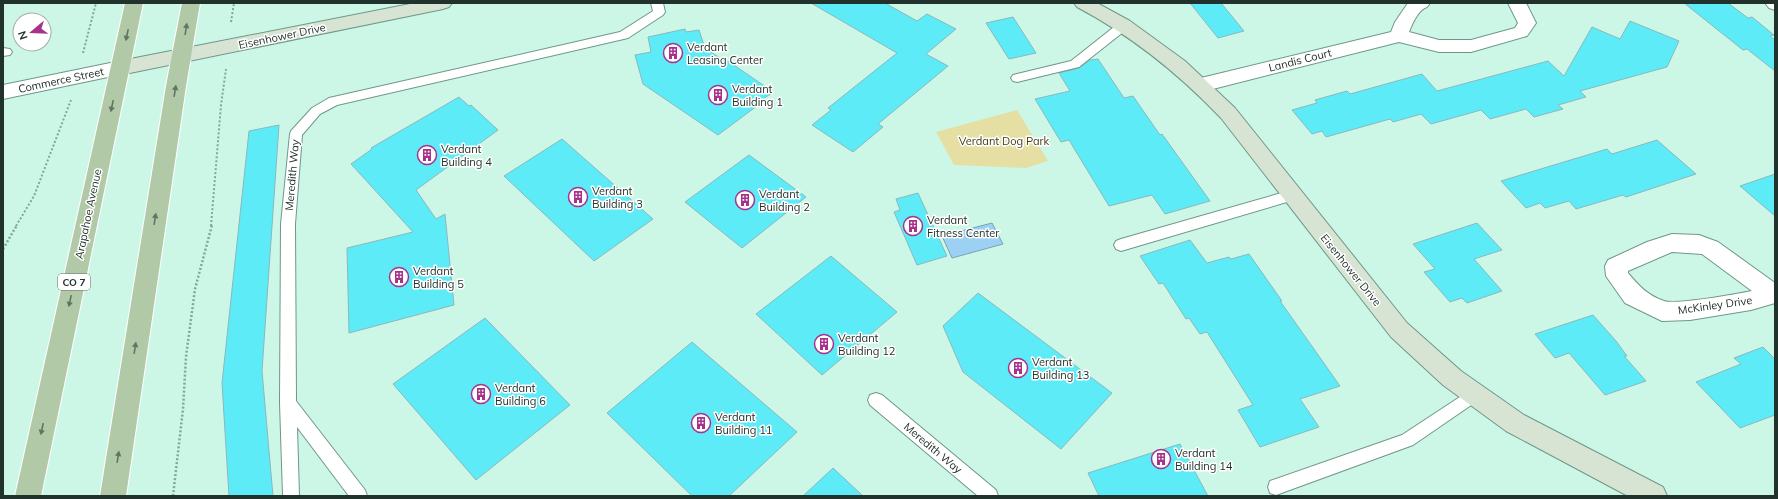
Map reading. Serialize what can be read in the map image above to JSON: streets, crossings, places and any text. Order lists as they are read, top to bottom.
{
  "streets": {
    "main road": ["Arapahoe Avenue", "CO 7"],
    "street": [
      "Eisenhower Drive",
      "Landis Court",
      "Commerce Street",
      "McKinley Drive"
    ],
    "lane": ["Meredith Way"]
  },
  "crossings": [
    ["Eisenhower Drive", "Landis Court"],
    ["Eisenhower Drive", "Commerce Street"],
    ["Eisenhower Drive", "Arapahoe Avenue"],
    ["Commerce Street", "Arapahoe Avenue"]
  ],
  "parks": ["Verdant Dog Park"],
  "places": {
    "building": [
      "Verdant Leasing Center",
      "Verdant Building 1",
      "Verdant Building 4",
      "Verdant Building 3",
      "Verdant Building 2",
      "Verdant Fitness Center",
      "Verdant Building 5",
      "Verdant Building 12",
      "Verdant Building 13",
      "Verdant Building 6",
      "Verdant Building 11",
      "Verdant Building 14"
    ]
  },
  "north": "left"
}
